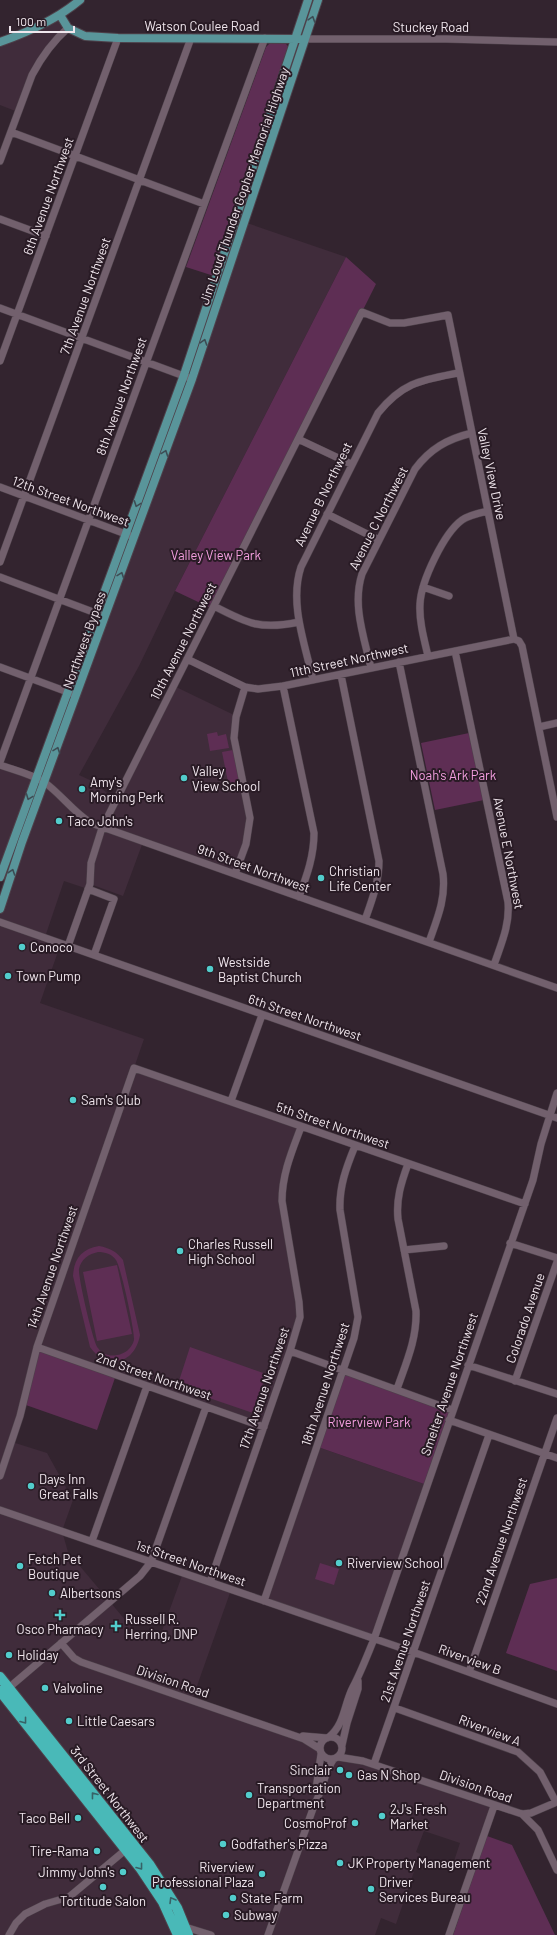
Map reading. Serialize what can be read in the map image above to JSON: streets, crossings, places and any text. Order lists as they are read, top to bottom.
{
  "streets": {
    "highway": ["3rd Street Northwest"],
    "main road": ["Watson Coulee Road", "Jim Loud Thunder Gopher Memorial Highway", "Northwest Bypass"],
    "street": [
      "Stuckey Road",
      "6th Avenue Northwest",
      "7th Avenue Northwest",
      "8th Avenue Northwest",
      "Valley View Drive",
      "Avenue B Northwest",
      "12th Street Northwest",
      "Avenue C Northwest",
      "10th Avenue Northwest",
      "11th Street Northwest",
      "Avenue E Northwest",
      "9th Street Northwest",
      "6th Street Northwest",
      "5th Street Northwest",
      "14th Avenue Northwest",
      "Colorado Avenue",
      "2nd Street Northwest",
      "18th Avenue Northwest",
      "Smelter Avenue Northwest",
      "17th Avenue Northwest",
      "22nd Avenue Northwest",
      "1st Street Northwest",
      "21st Avenue Northwest",
      "Riverview B",
      "Division Road",
      "Riverview A"
    ]
  },
  "crossings": [
    ["Watson Coulee Road", "Stuckey Road"],
    ["Watson Coulee Road", "Jim Loud Thunder Gopher Memorial Highway"],
    ["Watson Coulee Road", "6th Avenue Northwest"],
    ["Watson Coulee Road", "7th Avenue Northwest"],
    ["Watson Coulee Road", "8th Avenue Northwest"],
    ["Stuckey Road", "Jim Loud Thunder Gopher Memorial Highway"],
    ["Jim Loud Thunder Gopher Memorial Highway", "Northwest Bypass"],
    ["7th Avenue Northwest", "12th Street Northwest"],
    ["8th Avenue Northwest", "12th Street Northwest"],
    ["Valley View Drive", "Avenue B Northwest"],
    ["Valley View Drive", "Avenue C Northwest"],
    ["Valley View Drive", "10th Avenue Northwest"],
    ["Valley View Drive", "11th Street Northwest"],
    ["Avenue B Northwest", "11th Street Northwest"],
    ["12th Street Northwest", "Northwest Bypass"],
    ["Avenue C Northwest", "11th Street Northwest"],
    ["Northwest Bypass", "9th Street Northwest"],
    ["10th Avenue Northwest", "11th Street Northwest"],
    ["10th Avenue Northwest", "9th Street Northwest"],
    ["10th Avenue Northwest", "6th Street Northwest"],
    ["11th Street Northwest", "Avenue E Northwest"],
    ["Avenue E Northwest", "9th Street Northwest"],
    ["6th Street Northwest", "Smelter Avenue Northwest"],
    ["5th Street Northwest", "14th Avenue Northwest"],
    ["5th Street Northwest", "18th Avenue Northwest"],
    ["5th Street Northwest", "Smelter Avenue Northwest"],
    ["5th Street Northwest", "17th Avenue Northwest"],
    ["14th Avenue Northwest", "2nd Street Northwest"],
    ["2nd Street Northwest", "17th Avenue Northwest"],
    ["18th Avenue Northwest", "1st Street Northwest"],
    ["Smelter Avenue Northwest", "1st Street Northwest"],
    ["Smelter Avenue Northwest", "Riverview B"],
    ["Smelter Avenue Northwest", "Division Road"],
    ["17th Avenue Northwest", "1st Street Northwest"],
    ["22nd Avenue Northwest", "Riverview B"],
    ["1st Street Northwest", "Riverview B"],
    ["21st Avenue Northwest", "Riverview B"],
    ["21st Avenue Northwest", "Division Road"],
    ["21st Avenue Northwest", "Riverview A"],
    ["Division Road", "Riverview A"]
  ],
  "parks": ["Valley View Park", "Noah's Ark Park", "Riverview Park"],
  "places": {
    "other": [
      "Valley View School",
      "Amy's Morning Perk",
      "Taco John's",
      "Christian Life Center",
      "Conoco",
      "Westside Baptist Church",
      "Town Pump",
      "Sam's Club",
      "Charles Russell High School",
      "Days Inn Great Falls",
      "Riverview School",
      "Fetch Pet Boutique",
      "Albertsons",
      "Holiday",
      "Valvoline",
      "Little Caesars",
      "Sinclair",
      "Gas N Shop",
      "Transportation Department",
      "2J's Fresh Market",
      "Taco Bell",
      "CosmoProf",
      "Godfather's Pizza",
      "Tire-Rama",
      "JK Property Management",
      "Jimmy John's",
      "Riverview Professional Plaza",
      "Tortitude Salon",
      "Driver Services Bureau",
      "State Farm",
      "Subway"
    ],
    "health": ["Osco Pharmacy", "Russell R. Herring, DNP"]
  },
  "scale_bar": "100 m"
}
